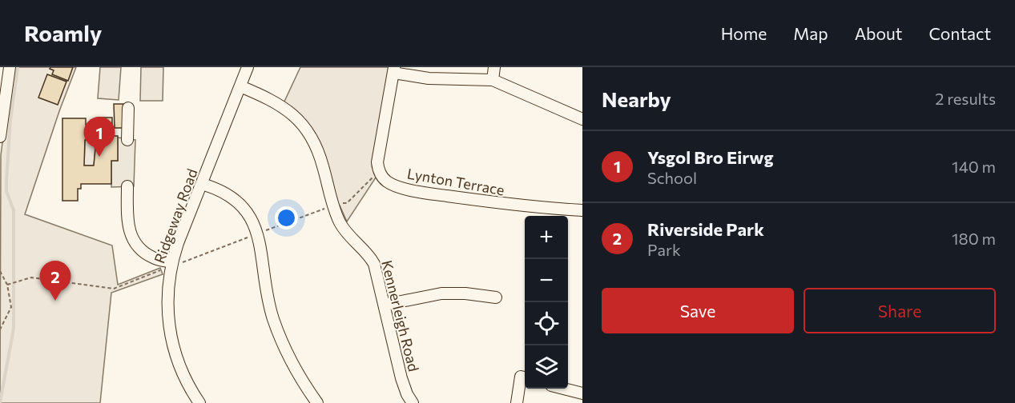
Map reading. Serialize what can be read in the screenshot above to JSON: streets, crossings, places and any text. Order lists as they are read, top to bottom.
{
  "streets": {
    "street": ["Lynton Terrace", "Ridgeway Road", "Kennerleigh Road"]
  },
  "crossings": [
    ["Ridgeway Road", "Kennerleigh Road"]
  ],
  "page": {
    "header": "Roamly",
    "nav": [
      "Home",
      "Map",
      "About",
      "Contact"
    ],
    "heading": ["Nearby", "2 results"],
    "pins": ["1", "2"],
    "list": [
      {
        "mark": "1",
        "name": "Ysgol Bro Eirwg",
        "note": "School",
        "value": "140 m"
      },
      {
        "mark": "2",
        "name": "Riverside Park",
        "note": "Park",
        "value": "180 m"
      }
    ],
    "map_buttons": ["+", "−"],
    "buttons": ["Save", "Share"]
  }
}
